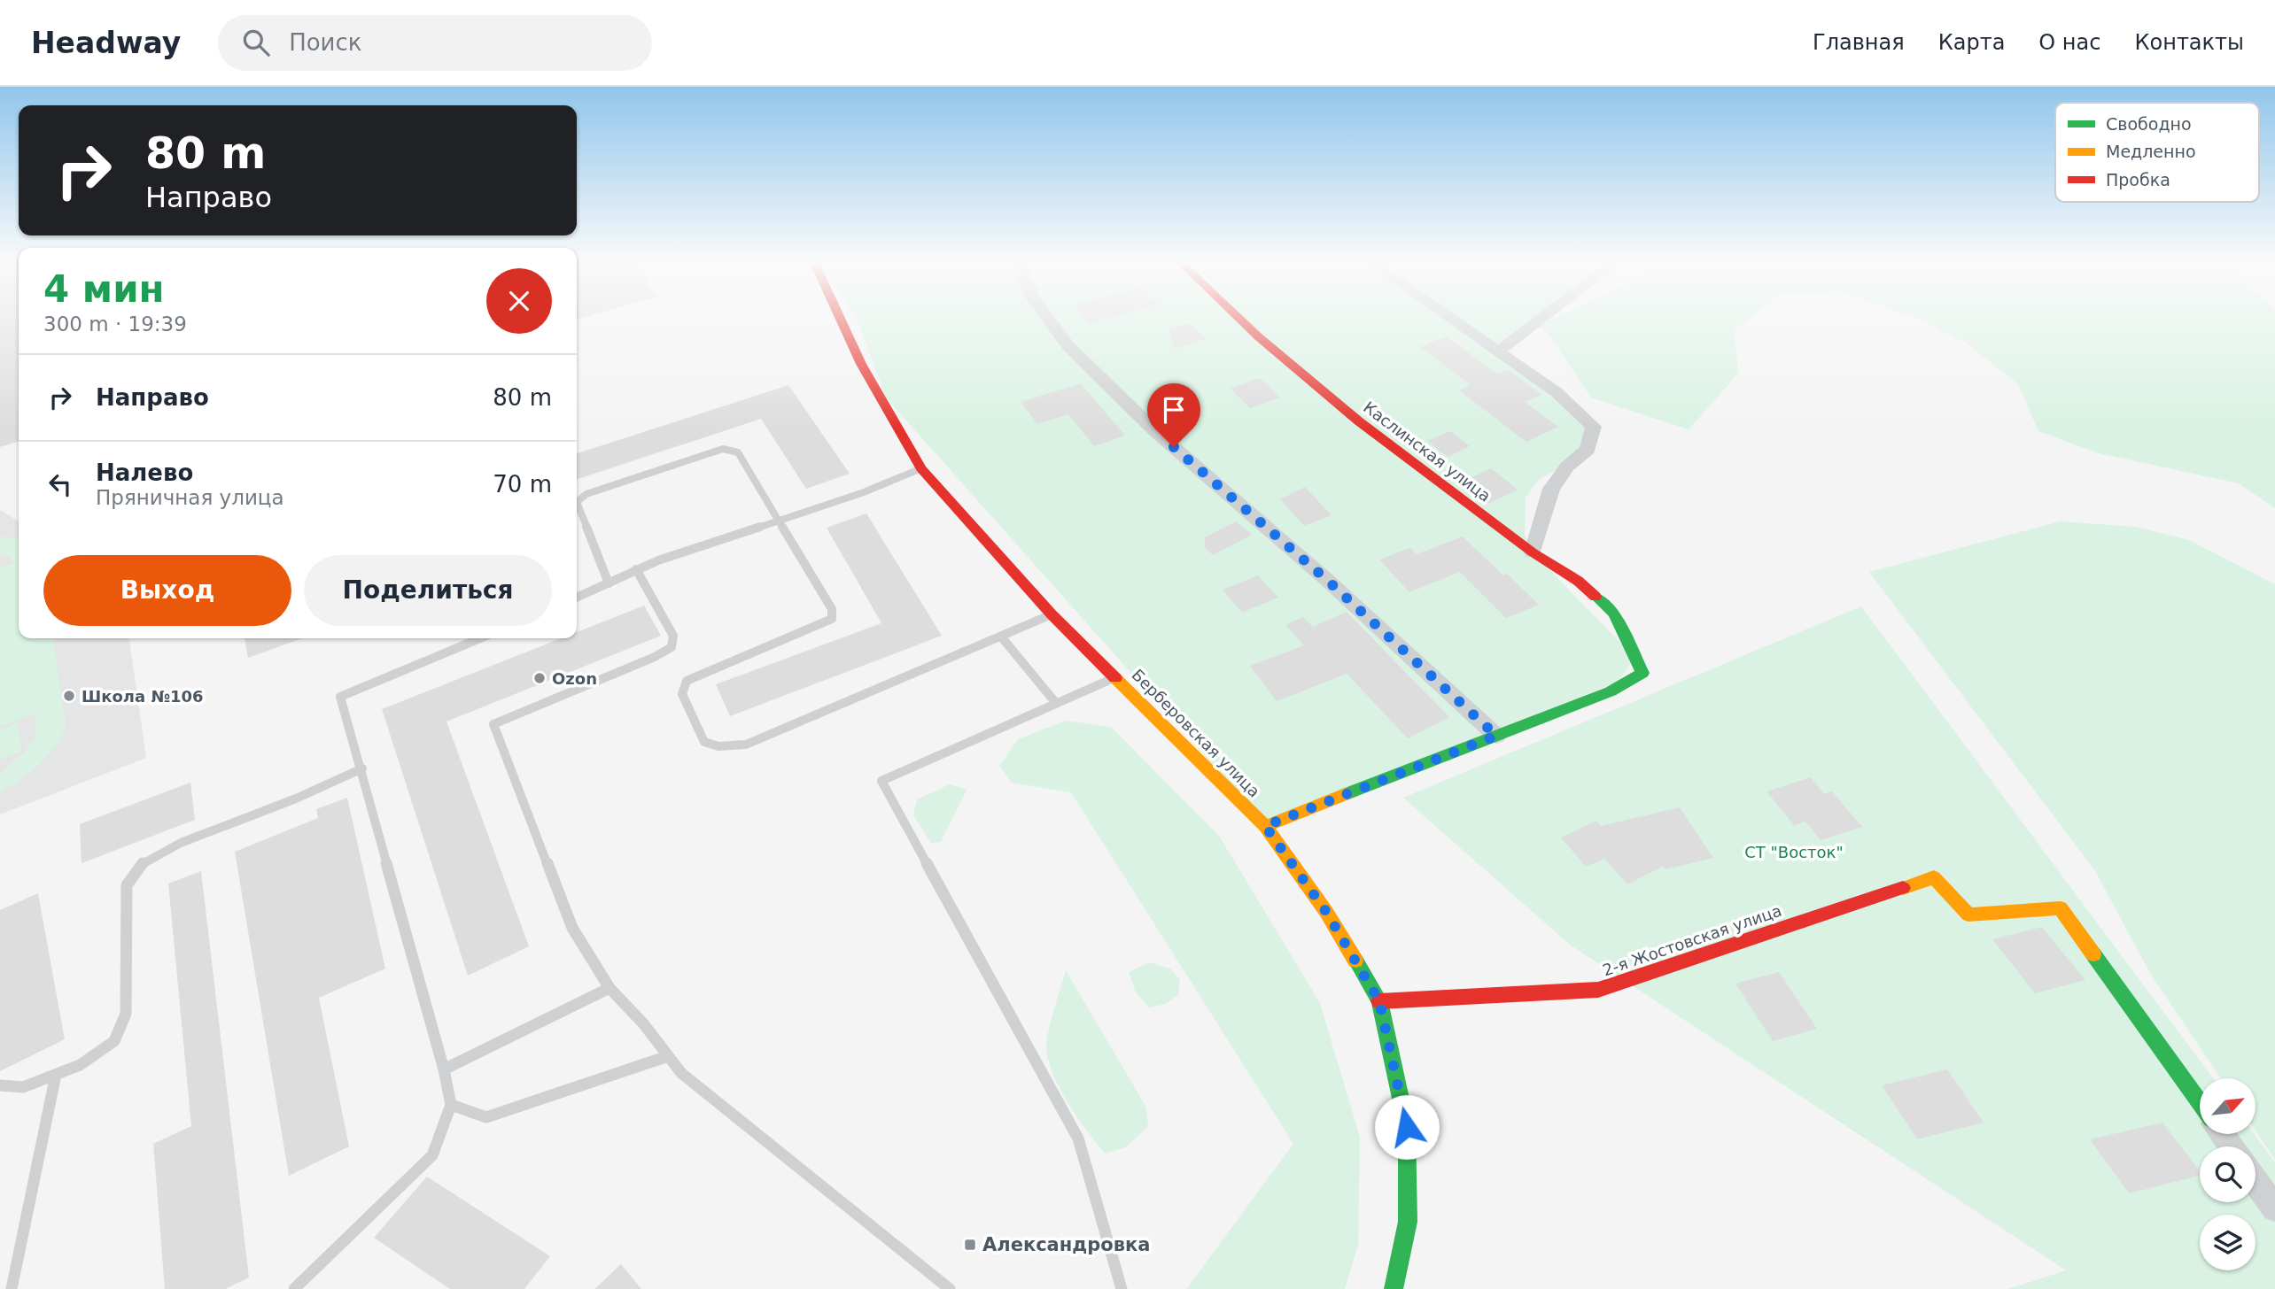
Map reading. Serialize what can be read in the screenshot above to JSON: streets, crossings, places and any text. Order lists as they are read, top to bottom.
{
  "streets": {
    "street": ["Каслинская улица", "Берберовская улица", "2-я Жостовская улица"]
  },
  "crossings": [
    ["Берберовская улица", "2-я Жостовская улица"]
  ],
  "parks": ["СТ \"Восток\""],
  "places": {
    "other": ["Ozon", "Школа №106"],
    "transit": ["Александровка"]
  },
  "legend": ["Свободно", "Медленно", "Пробка"],
  "north": "top right",
  "page": {
    "header": "Headway",
    "search": "Поиск",
    "nav": [
      "Главная",
      "Карта",
      "О нас",
      "Контакты"
    ],
    "turn": ["80 m", "Направо"],
    "heading": ["4 мин", "300 m · 19:39"],
    "list": [
      {
        "name": "Направо",
        "value": "80 m"
      },
      {
        "name": "Налево",
        "note": "Пряничная улица",
        "value": "70 m"
      }
    ],
    "buttons": ["Выход", "Поделиться"]
  }
}
